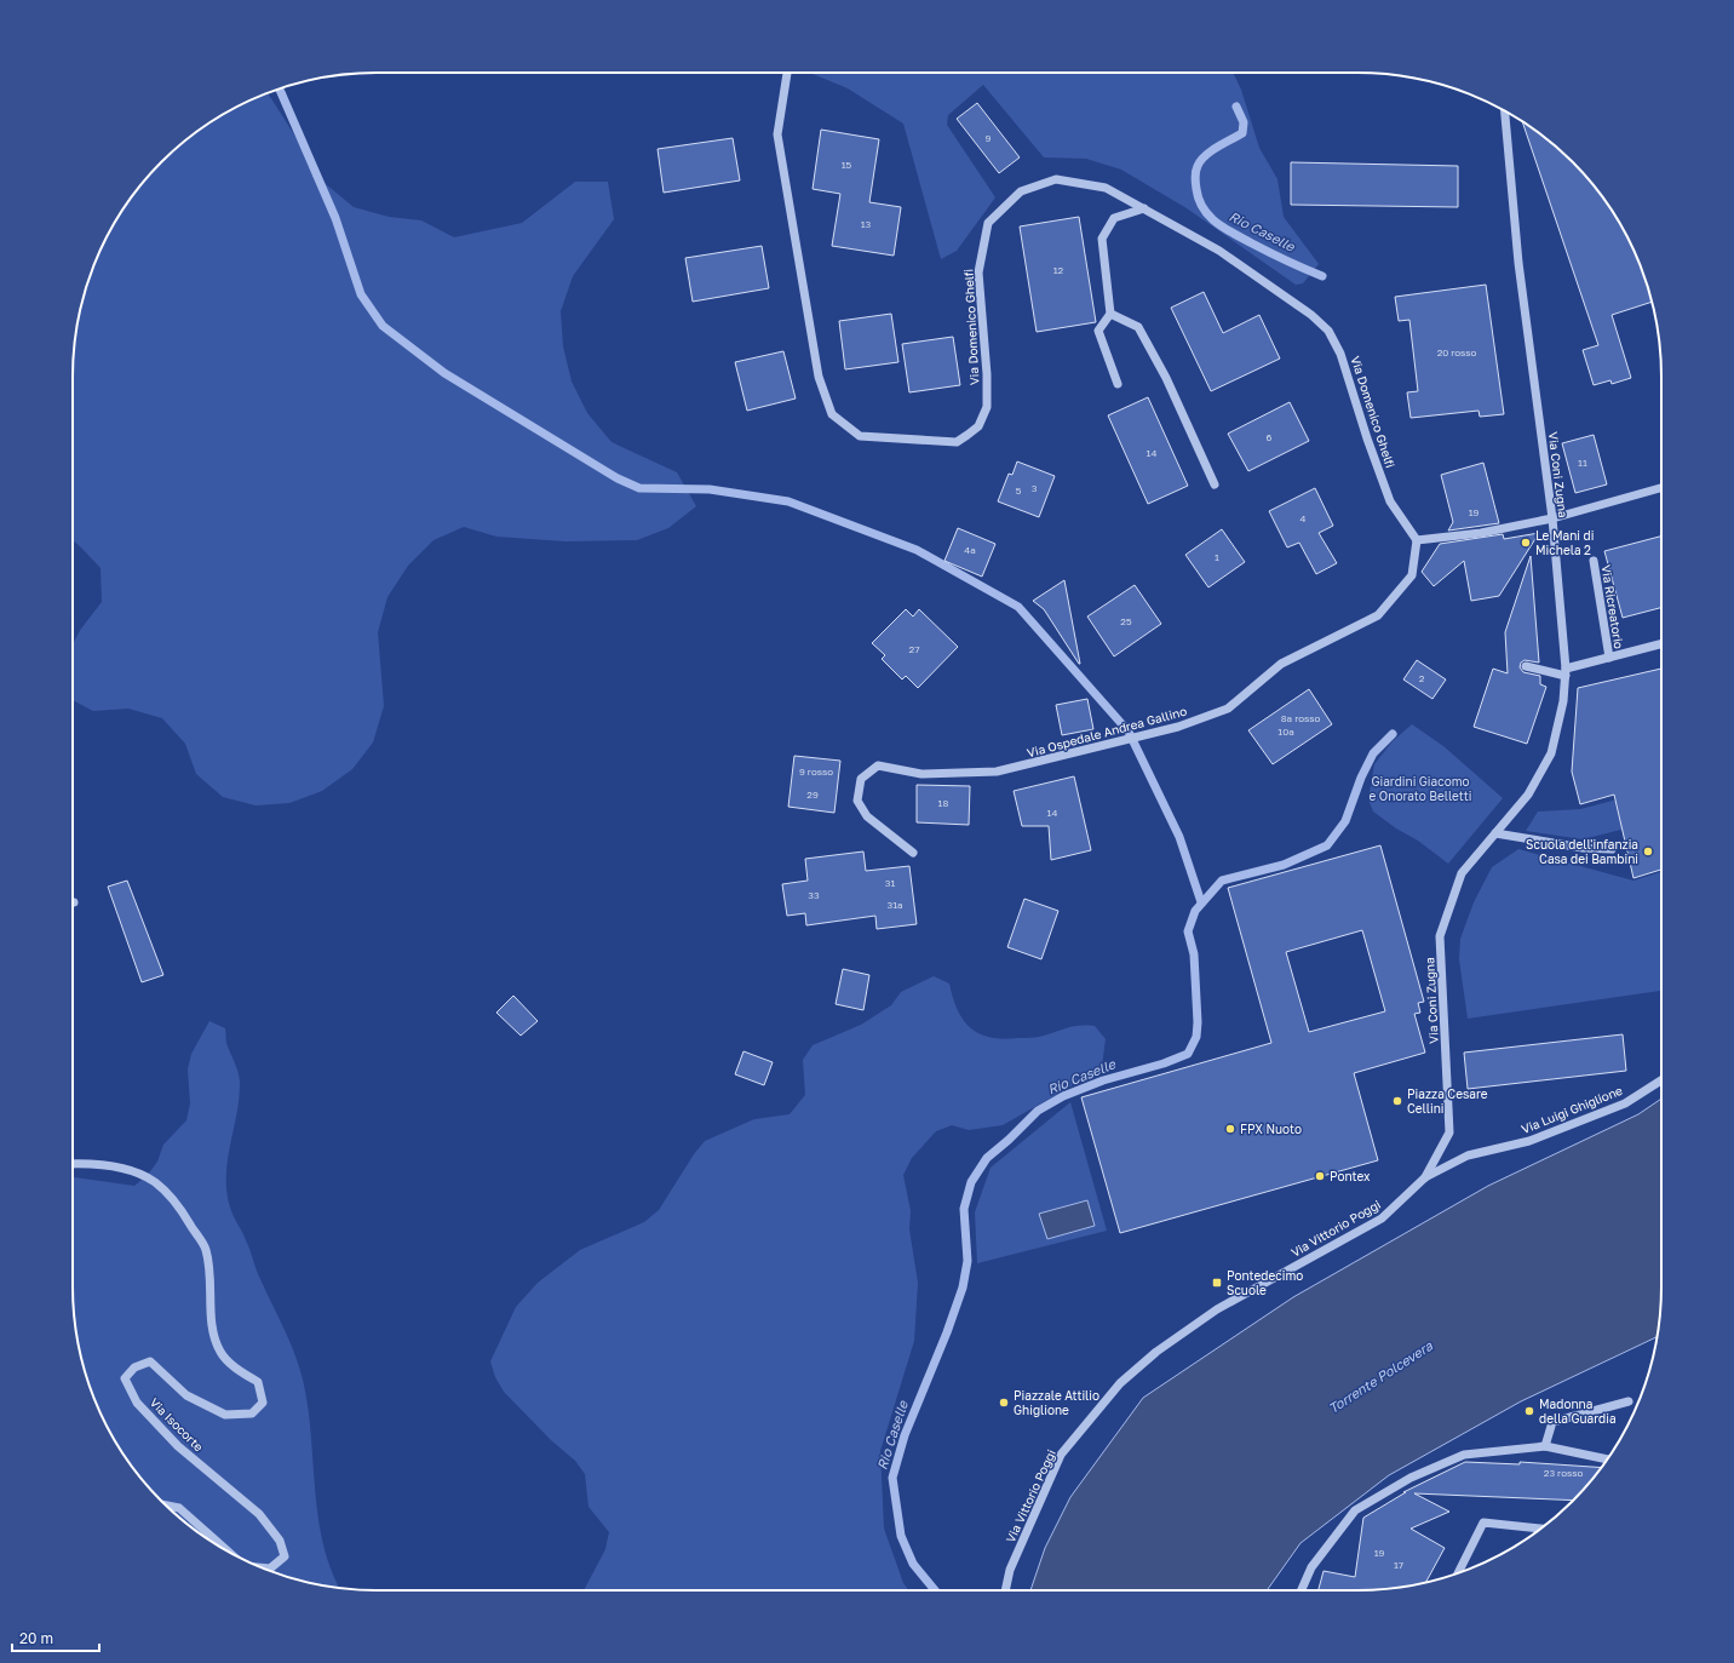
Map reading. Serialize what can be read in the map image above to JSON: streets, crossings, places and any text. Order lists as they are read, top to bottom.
{
  "streets": {
    "street": [
      "Via Domenico Ghelfi",
      "Via Coni Zugna",
      "Via Ricreatorio",
      "Via Ospedale Andrea Gallino",
      "Via Luigi Ghiglione",
      "Via Vittorio Poggi",
      "Via Isocorte"
    ]
  },
  "crossings": [
    ["Via Domenico Ghelfi", "Via Ospedale Andrea Gallino"],
    ["Via Coni Zugna", "Via Ricreatorio"],
    ["Via Coni Zugna", "Via Luigi Ghiglione"],
    ["Via Coni Zugna", "Via Vittorio Poggi"],
    ["Via Luigi Ghiglione", "Via Vittorio Poggi"]
  ],
  "water": ["Rio Caselle", "Torrente Polcevera"],
  "parks": ["Giardini Giacomo e Onorato Belletti"],
  "places": {
    "other": [
      "Le Mani di Michela 2",
      "Scuola dell'infanzia Casa dei Bambini",
      "Piazza Cesare Cellini",
      "FPX Nuoto",
      "Pontex",
      "Piazzale Attilio Ghiglione",
      "Madonna della Guardia"
    ],
    "transit": ["Pontedecimo Scuole"]
  },
  "house_numbers": [
    "9",
    "15",
    "13",
    "12",
    "20 rosso",
    "6",
    "14",
    "11",
    "3",
    "5",
    "19",
    "4",
    "4a",
    "1",
    "25",
    "27",
    "2",
    "8a rosso",
    "10a",
    "9 rosso",
    "29",
    "18",
    "14",
    "31",
    "33",
    "31a",
    "23 rosso",
    "19",
    "17"
  ],
  "scale_bar": "20 m"
}
